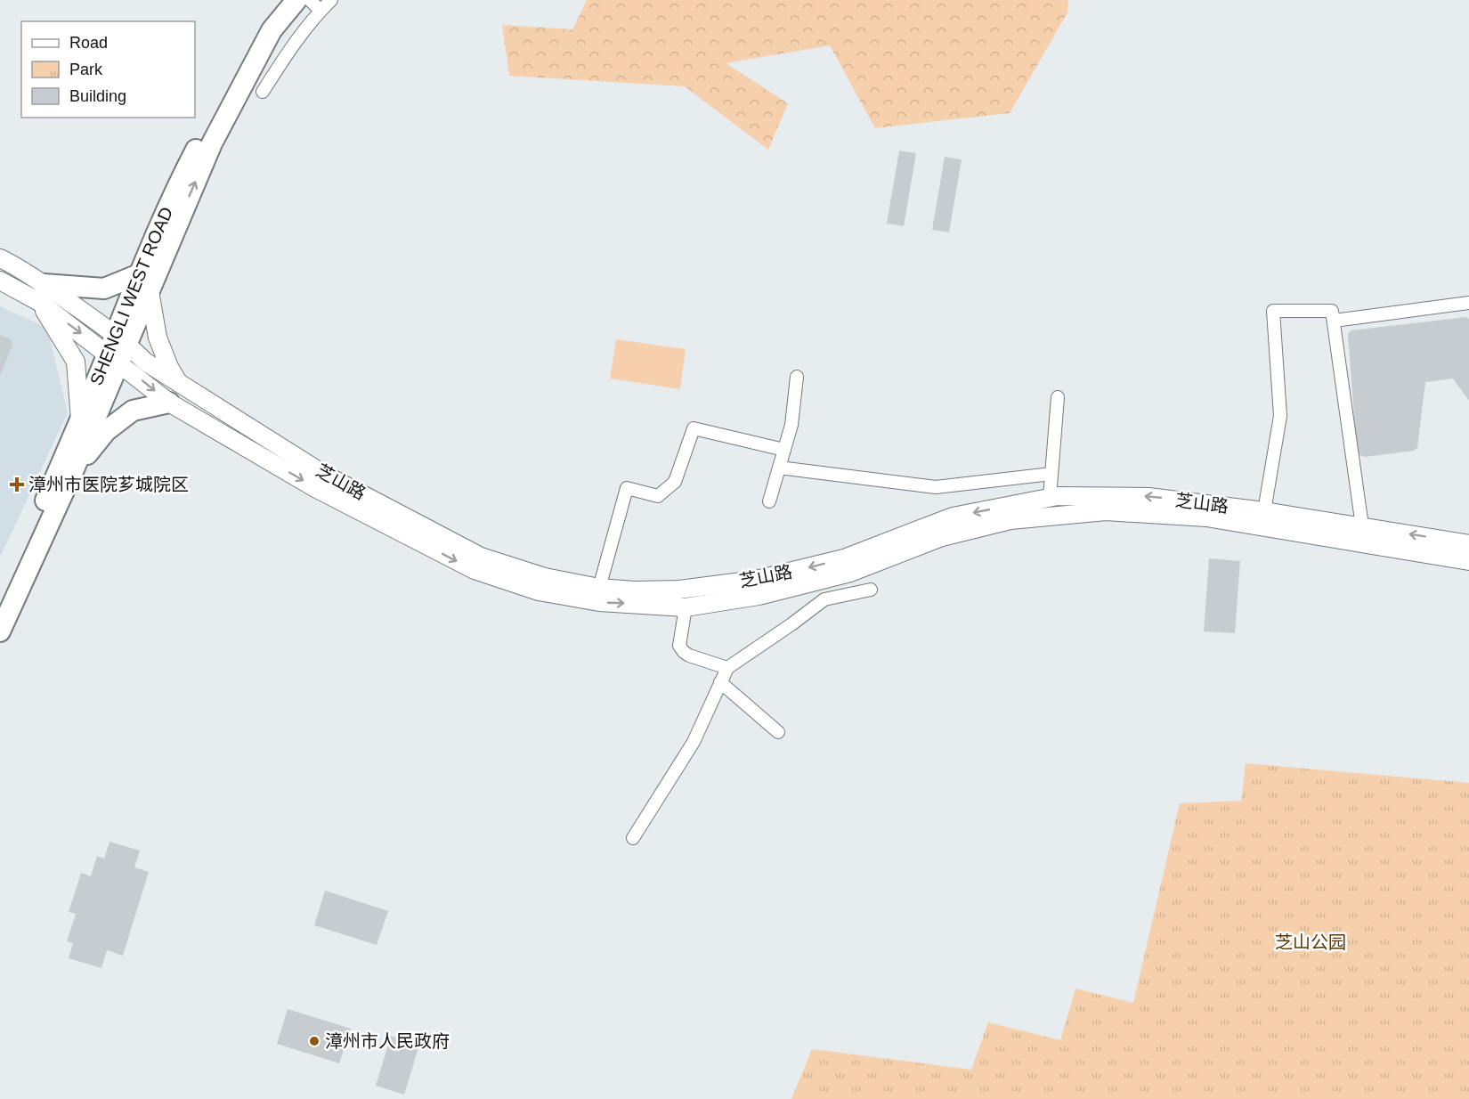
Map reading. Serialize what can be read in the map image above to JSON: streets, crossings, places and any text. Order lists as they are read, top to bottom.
{
  "streets": {
    "main road": ["SHENGLI WEST ROAD", "芝山路"]
  },
  "crossings": [
    ["SHENGLI WEST ROAD", "芝山路"]
  ],
  "parks": ["芝山公园"],
  "places": {
    "health": ["漳州市医院芗城院区"],
    "other": ["漳州市人民政府"]
  },
  "legend": ["Road", "Park", "Building"]
}
